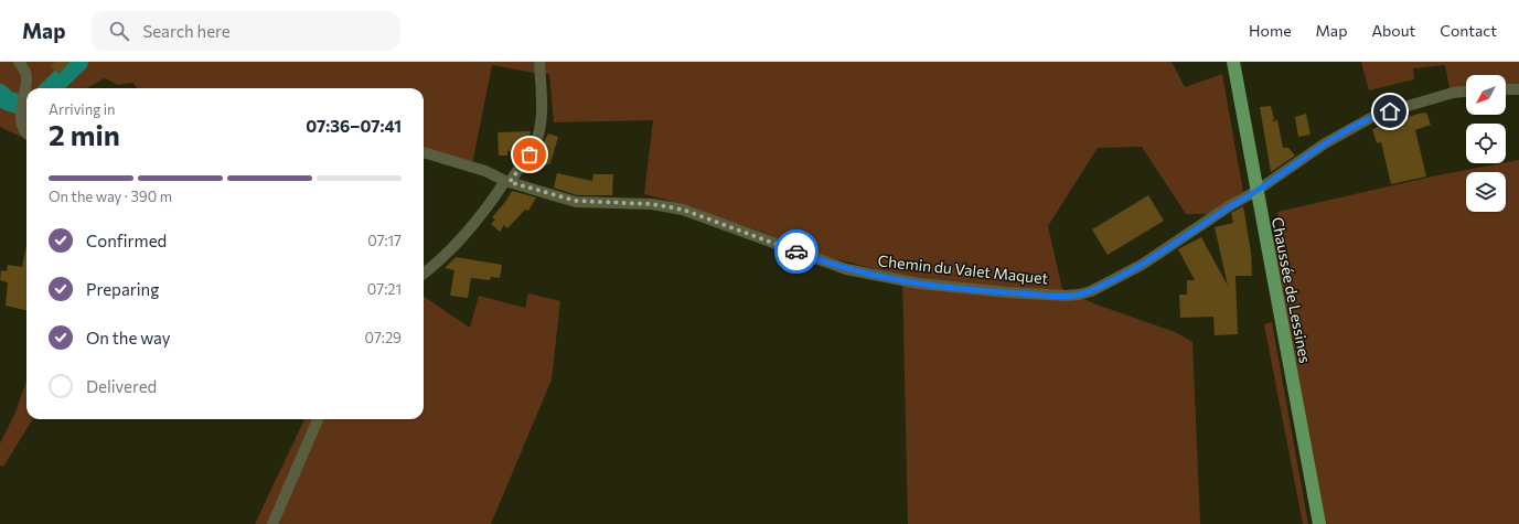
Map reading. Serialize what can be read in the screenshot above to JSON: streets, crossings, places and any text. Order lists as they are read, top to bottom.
{
  "streets": {
    "main road": ["Chaussée de Lessines"],
    "street": ["Chemin du Valet Maquet"]
  },
  "crossings": [
    ["Chemin du Valet Maquet", "Chaussée de Lessines"]
  ],
  "north": "bottom left",
  "page": {
    "header": "Map",
    "search": "Search here",
    "nav": [
      "Home",
      "Map",
      "About",
      "Contact"
    ],
    "heading": ["2 min", "Arriving in", "07:36–07:41"],
    "bar": "On the way · 390 m",
    "list": [
      ["Confirmed", "07:17"],
      ["Preparing", "07:21"],
      ["On the way", "07:29"],
      "Delivered"
    ]
  }
}
